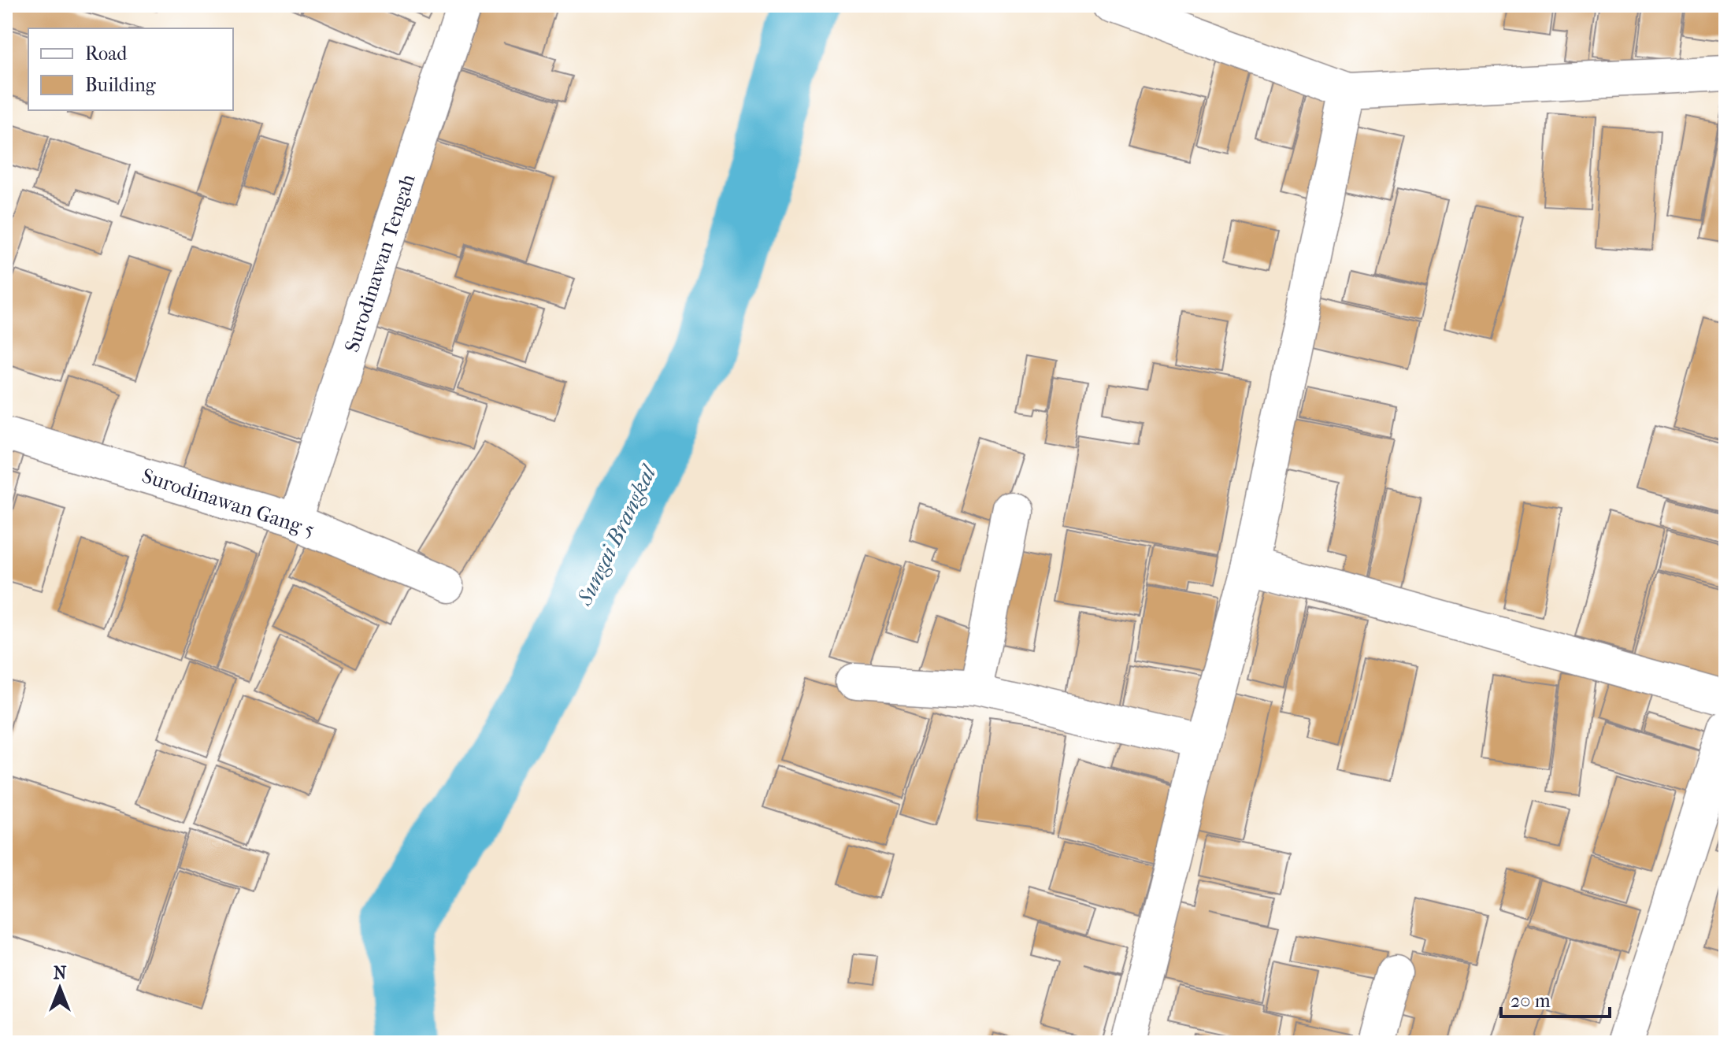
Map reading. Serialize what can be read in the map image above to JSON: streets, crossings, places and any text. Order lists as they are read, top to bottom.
{
  "streets": {
    "street": ["Surodinawan Tengah", "Surodinawan Gang 5"]
  },
  "crossings": [
    ["Surodinawan Tengah", "Surodinawan Gang 5"]
  ],
  "water": ["Sungai Brangkal"],
  "legend": ["Road", "Building"],
  "scale_bar": "20 m",
  "north": "top"
}
